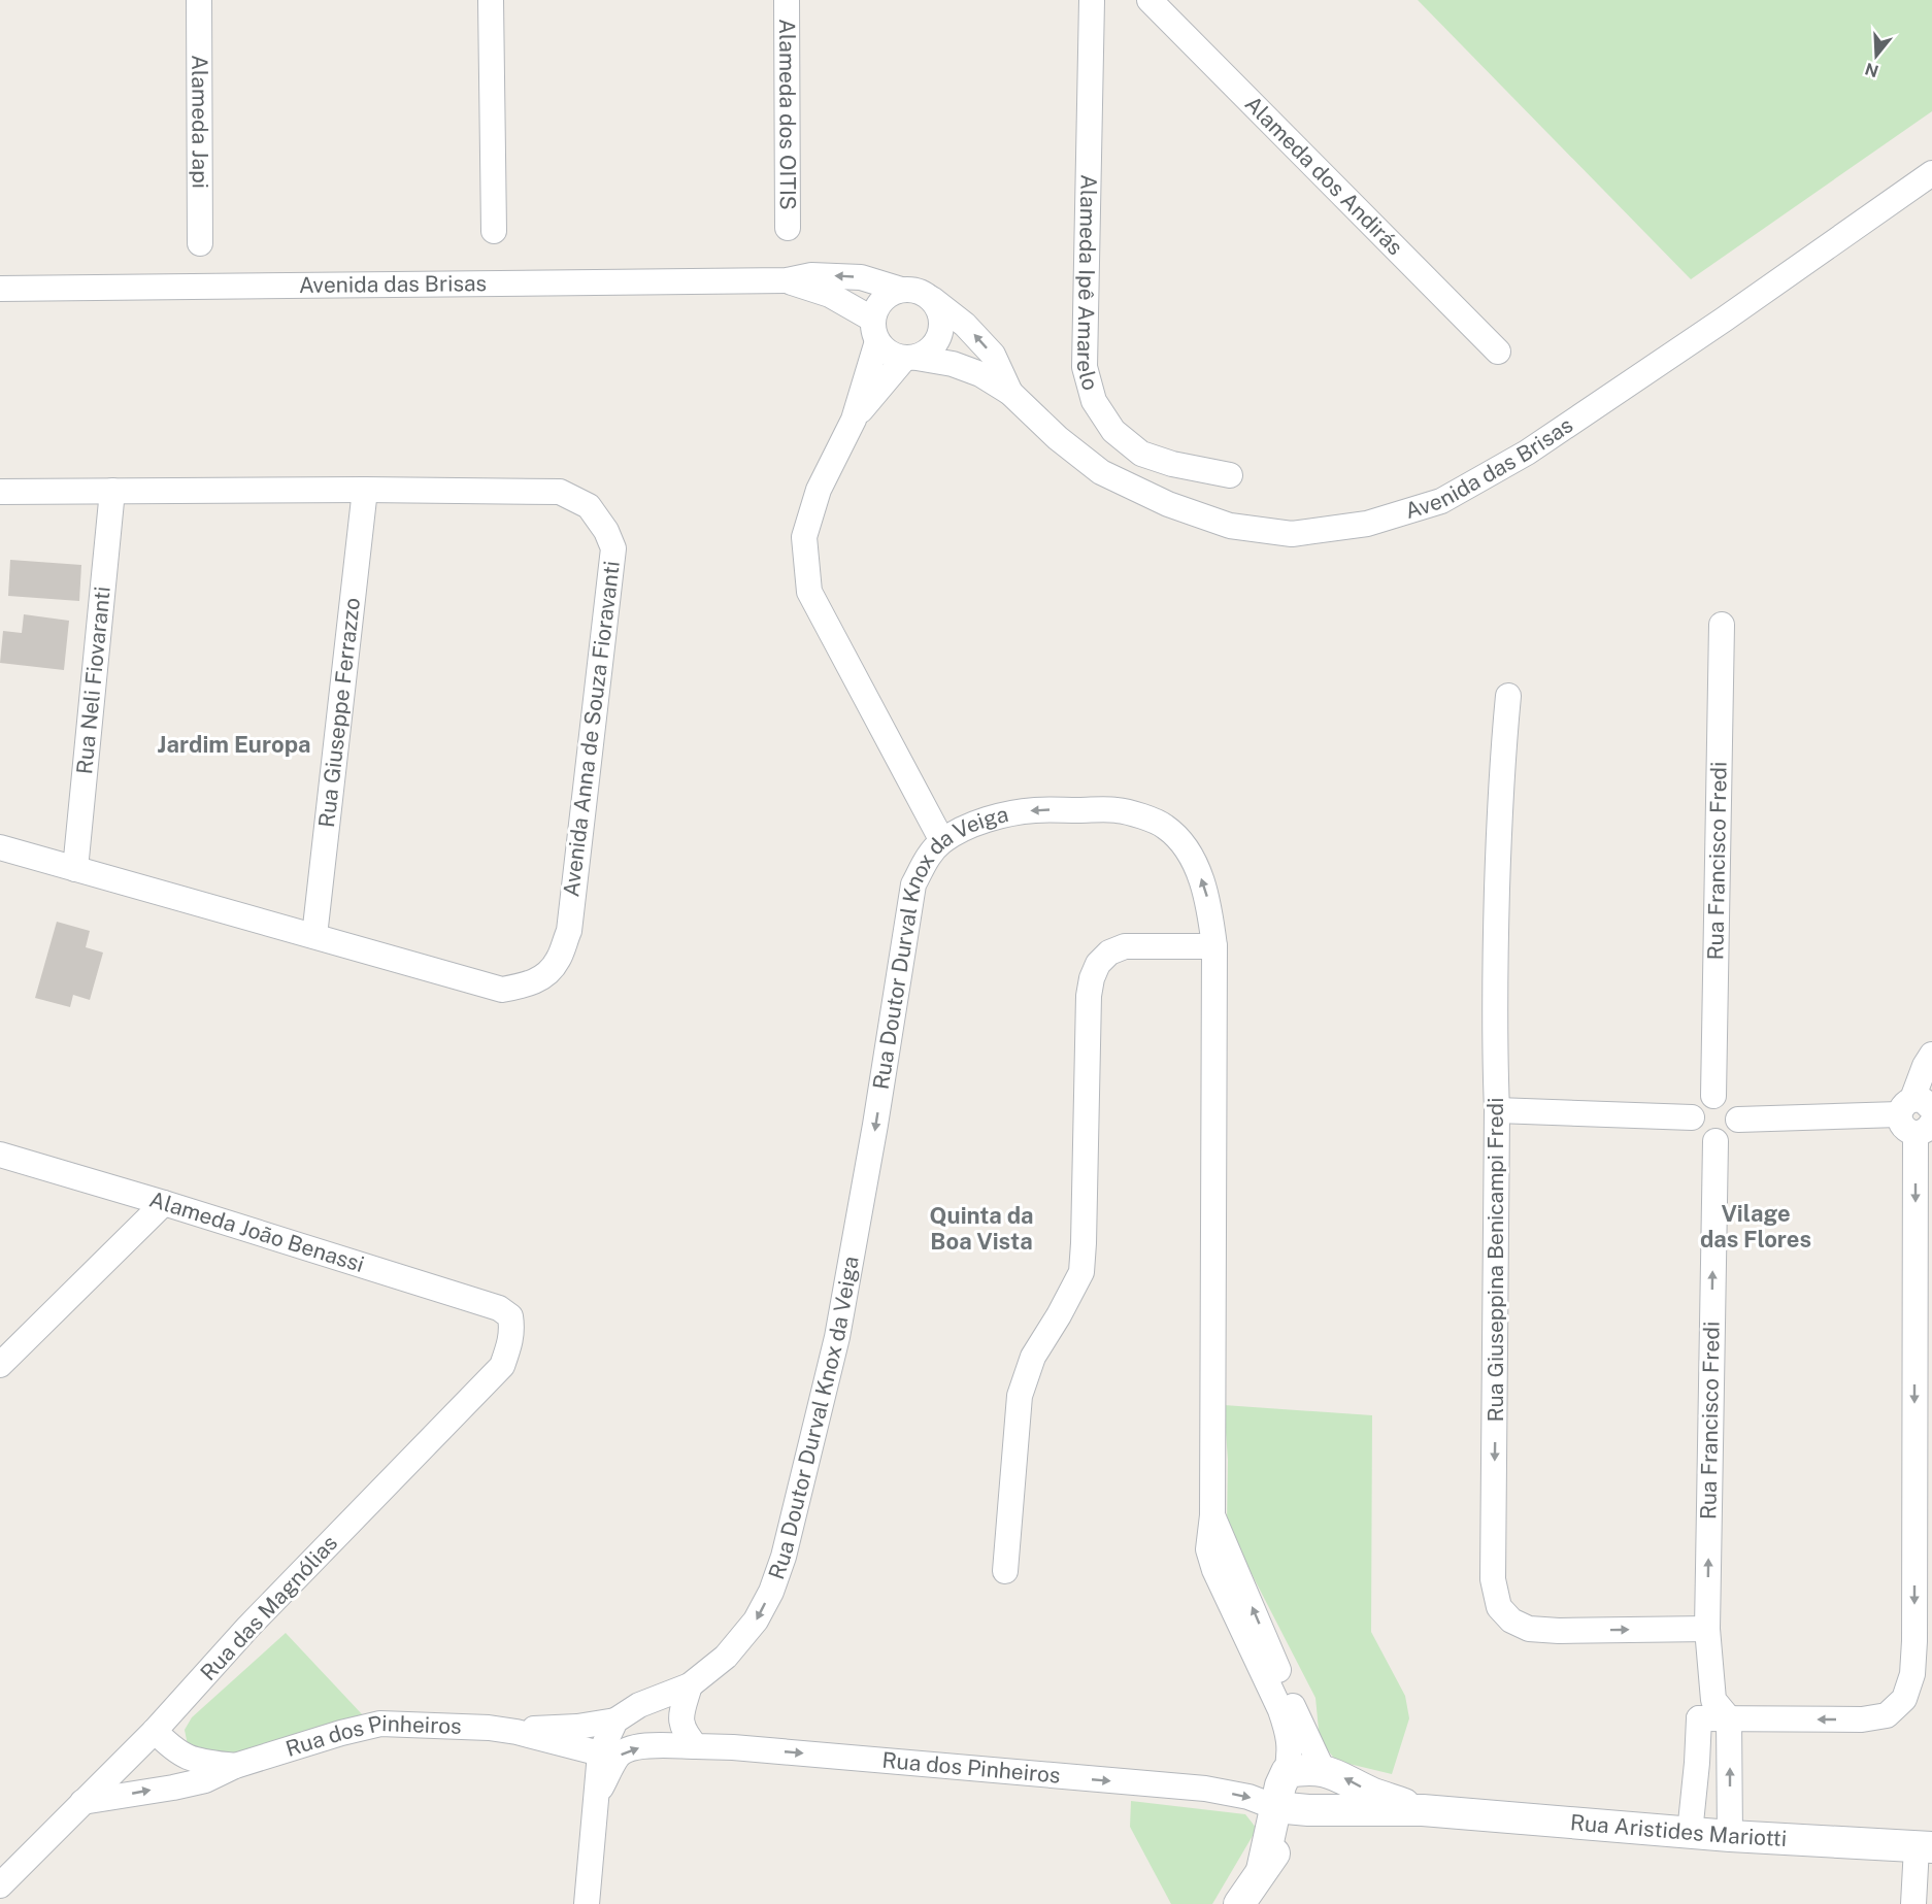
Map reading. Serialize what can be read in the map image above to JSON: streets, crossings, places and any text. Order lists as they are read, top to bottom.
{
  "streets": {
    "street": [
      "Alameda dos OITIS",
      "Alameda Japi",
      "Alameda dos Andirás",
      "Alameda Ipê Amarelo",
      "Avenida das Brisas",
      "Rua Neli Fiovaranti",
      "Rua Giuseppe Ferrazzo",
      "Avenida Anna de Souza Fioravanti",
      "Rua Francisco Fredi",
      "Rua Doutor Durval Knox da Veiga",
      "Alameda João Benassi",
      "Rua Giuseppina Benicampi Fredi",
      "Rua das Magnólias",
      "Rua dos Pinheiros",
      "Rua Aristides Mariotti"
    ]
  },
  "crossings": [
    ["Rua Neli Fiovaranti", "Avenida Anna de Souza Fioravanti"],
    ["Rua Giuseppe Ferrazzo", "Avenida Anna de Souza Fioravanti"],
    ["Rua Francisco Fredi", "Rua Giuseppina Benicampi Fredi"],
    ["Rua Doutor Durval Knox da Veiga", "Rua dos Pinheiros"],
    ["Rua Doutor Durval Knox da Veiga", "Rua Aristides Mariotti"],
    ["Alameda João Benassi", "Rua das Magnólias"],
    ["Rua das Magnólias", "Rua dos Pinheiros"],
    ["Rua dos Pinheiros", "Rua Aristides Mariotti"]
  ],
  "one_way": ["Rua Francisco Fredi"],
  "districts": ["Jardim Europa", "Vilage das Flores", "Quinta da Boa Vista"],
  "north": "bottom"
}
